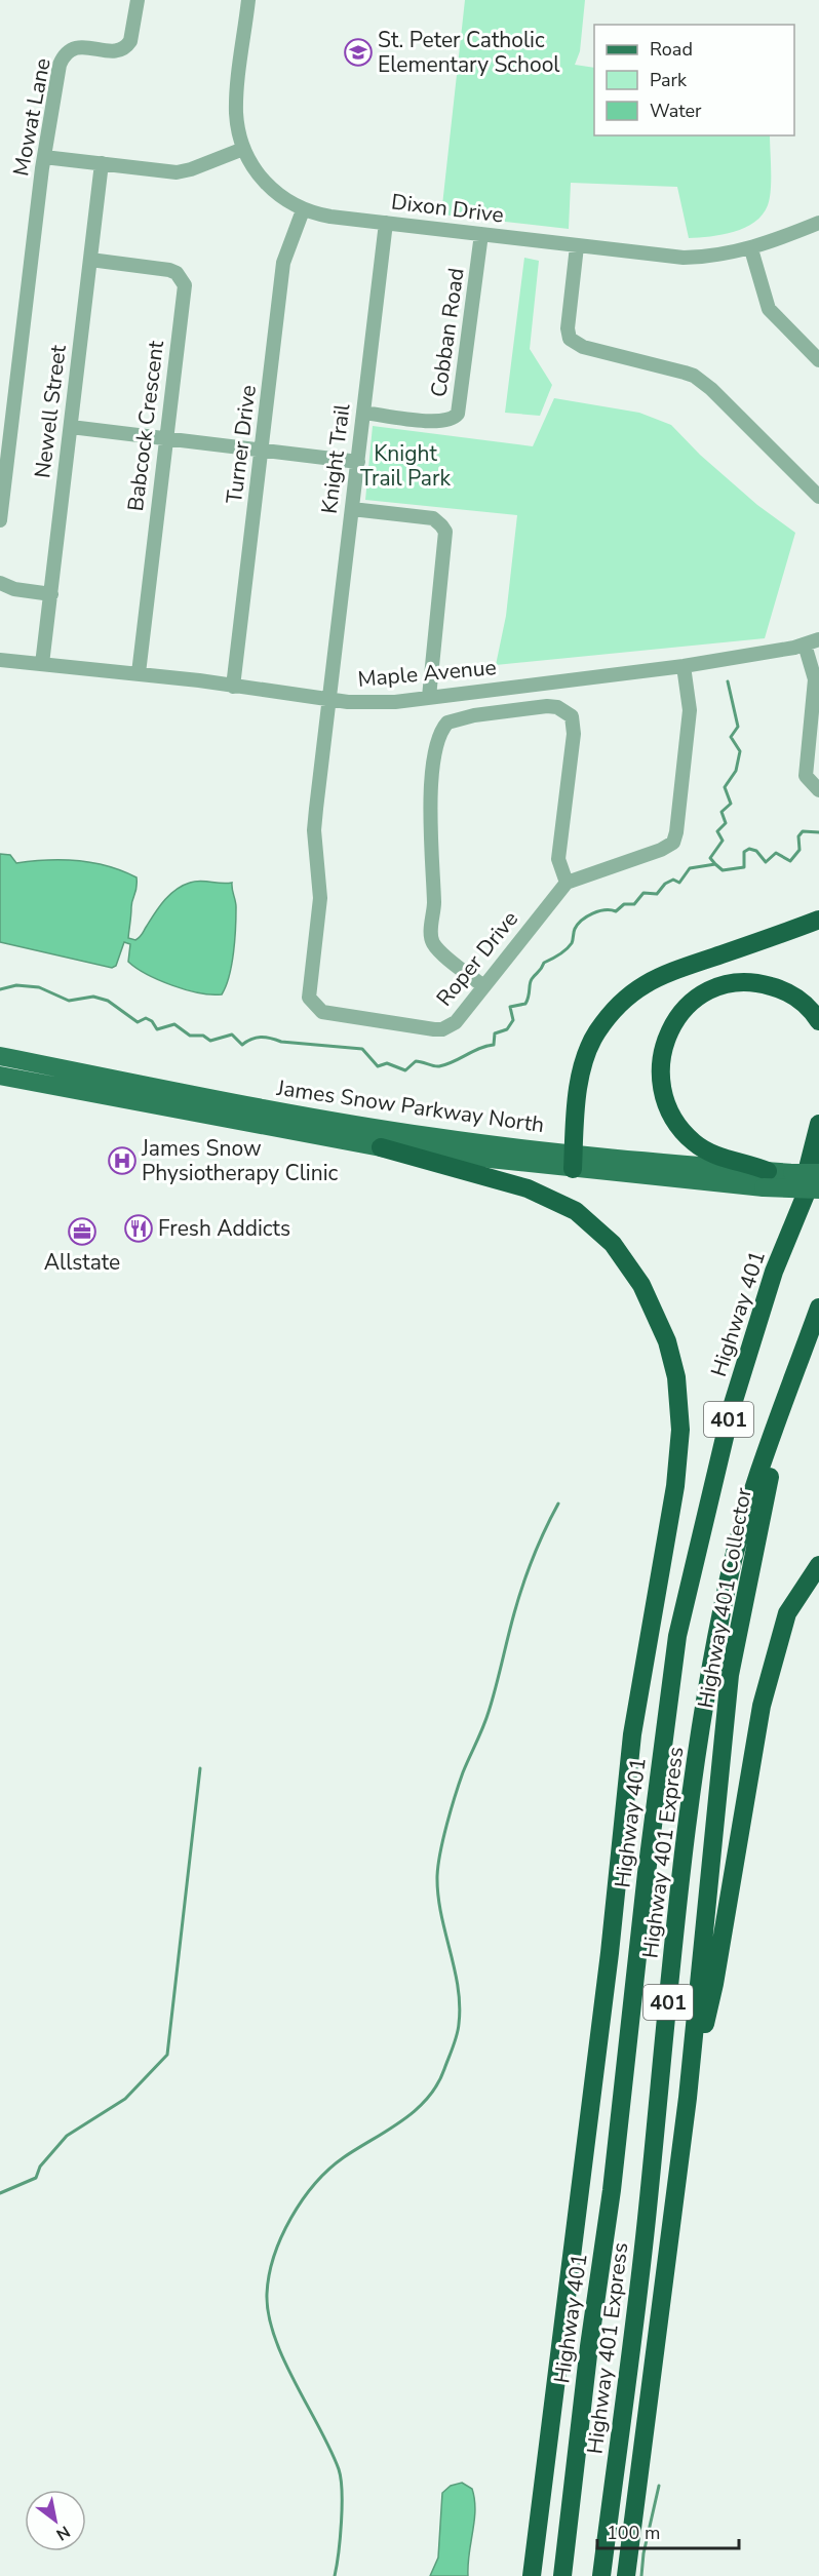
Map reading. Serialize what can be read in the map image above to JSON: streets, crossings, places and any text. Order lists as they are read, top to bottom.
{
  "streets": {
    "highway": [
      "Highway 401",
      "401",
      "Highway 401 Collector",
      "Highway 401 Express"
    ],
    "main road": ["James Snow Parkway North"],
    "street": [
      "Mowat Lane",
      "Dixon Drive",
      "Cobban Road",
      "Newell Street",
      "Babcock Crescent",
      "Turner Drive",
      "Knight Trail",
      "Maple Avenue",
      "Roper Drive"
    ]
  },
  "crossings": [
    ["Dixon Drive", "Cobban Road"],
    ["Dixon Drive", "Turner Drive"],
    ["Dixon Drive", "Knight Trail"],
    ["Cobban Road", "Knight Trail"],
    ["Newell Street", "Babcock Crescent"],
    ["Newell Street", "Maple Avenue"],
    ["Babcock Crescent", "Maple Avenue"],
    ["Turner Drive", "Maple Avenue"],
    ["Knight Trail", "Maple Avenue"],
    ["Knight Trail", "Roper Drive"],
    ["Maple Avenue", "Roper Drive"],
    ["Highway 401", "401"],
    ["401", "Highway 401 Collector"],
    ["401", "Highway 401 Express"],
    ["Highway 401 Collector", "Highway 401 Express"]
  ],
  "parks": ["Knight Trail Park"],
  "places": {
    "school or university": ["St. Peter Catholic Elementary School"],
    "hospital": ["James Snow Physiotherapy Clinic"],
    "restaurant": ["Fresh Addicts"],
    "office": ["Allstate"]
  },
  "legend": ["Road", "Park", "Water"],
  "scale_bar": "100 m",
  "north": "bottom right"
}
